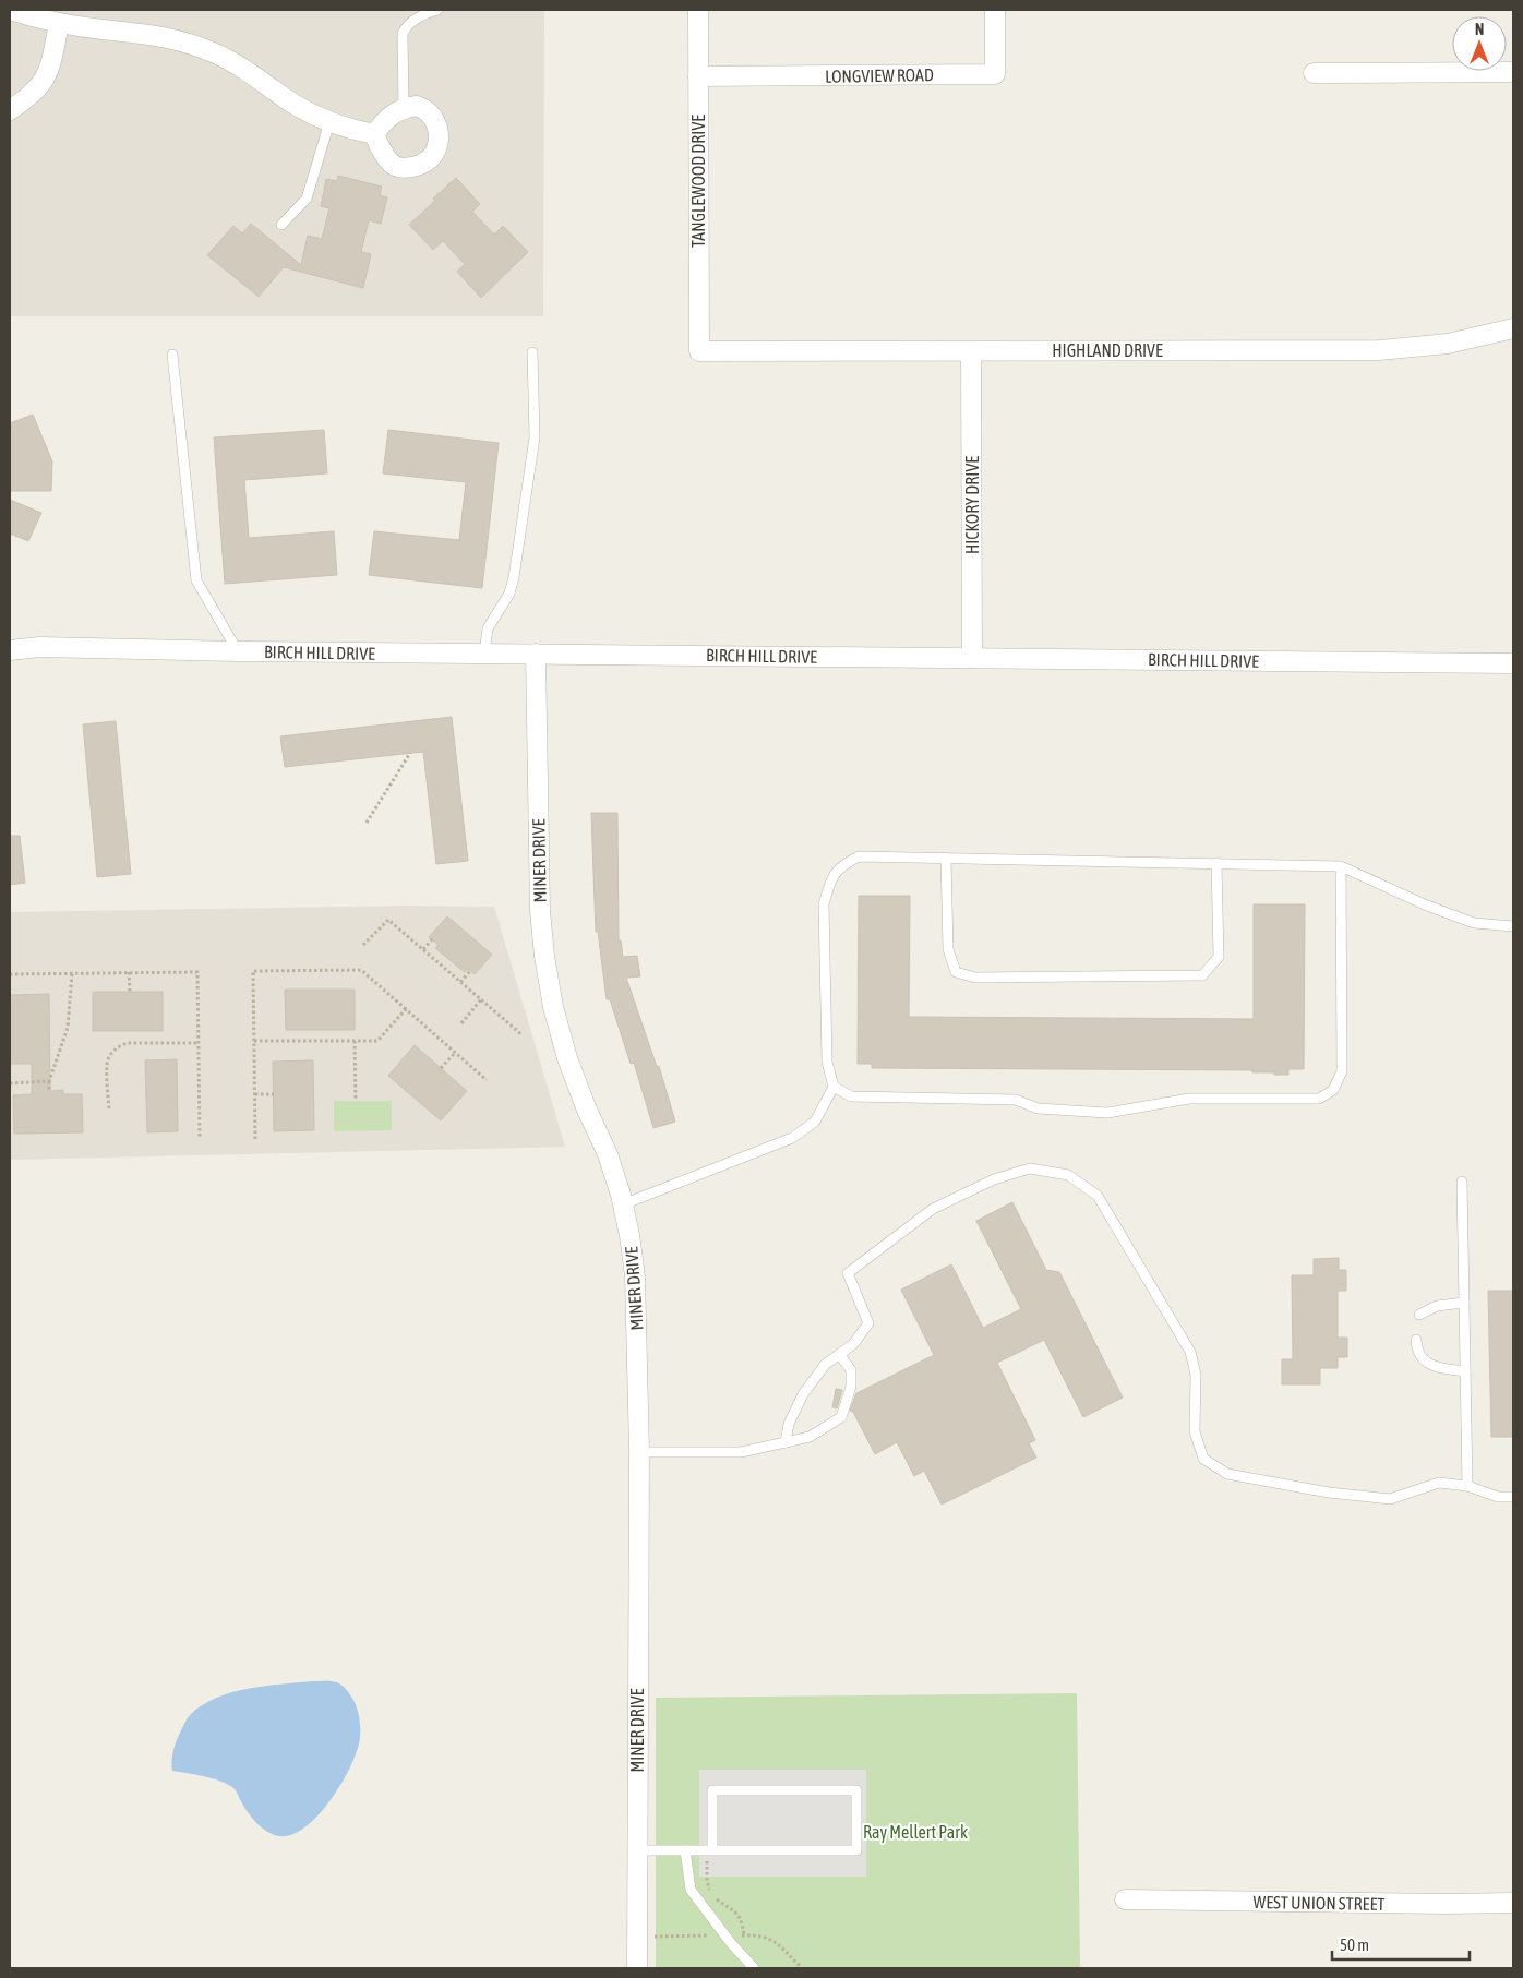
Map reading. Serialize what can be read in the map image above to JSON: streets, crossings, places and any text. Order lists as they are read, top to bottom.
{
  "streets": {
    "street": [
      "LONGVIEW ROAD",
      "TANGLEWOOD DRIVE",
      "HIGHLAND DRIVE",
      "HICKORY DRIVE",
      "BIRCH HILL DRIVE",
      "MINER DRIVE",
      "WEST UNION STREET"
    ]
  },
  "crossings": [
    ["LONGVIEW ROAD", "TANGLEWOOD DRIVE"],
    ["TANGLEWOOD DRIVE", "HIGHLAND DRIVE"],
    ["HIGHLAND DRIVE", "HICKORY DRIVE"],
    ["HICKORY DRIVE", "BIRCH HILL DRIVE"],
    ["BIRCH HILL DRIVE", "MINER DRIVE"]
  ],
  "parks": ["Ray Mellert Park"],
  "scale_bar": "50 m",
  "north": "top"
}
